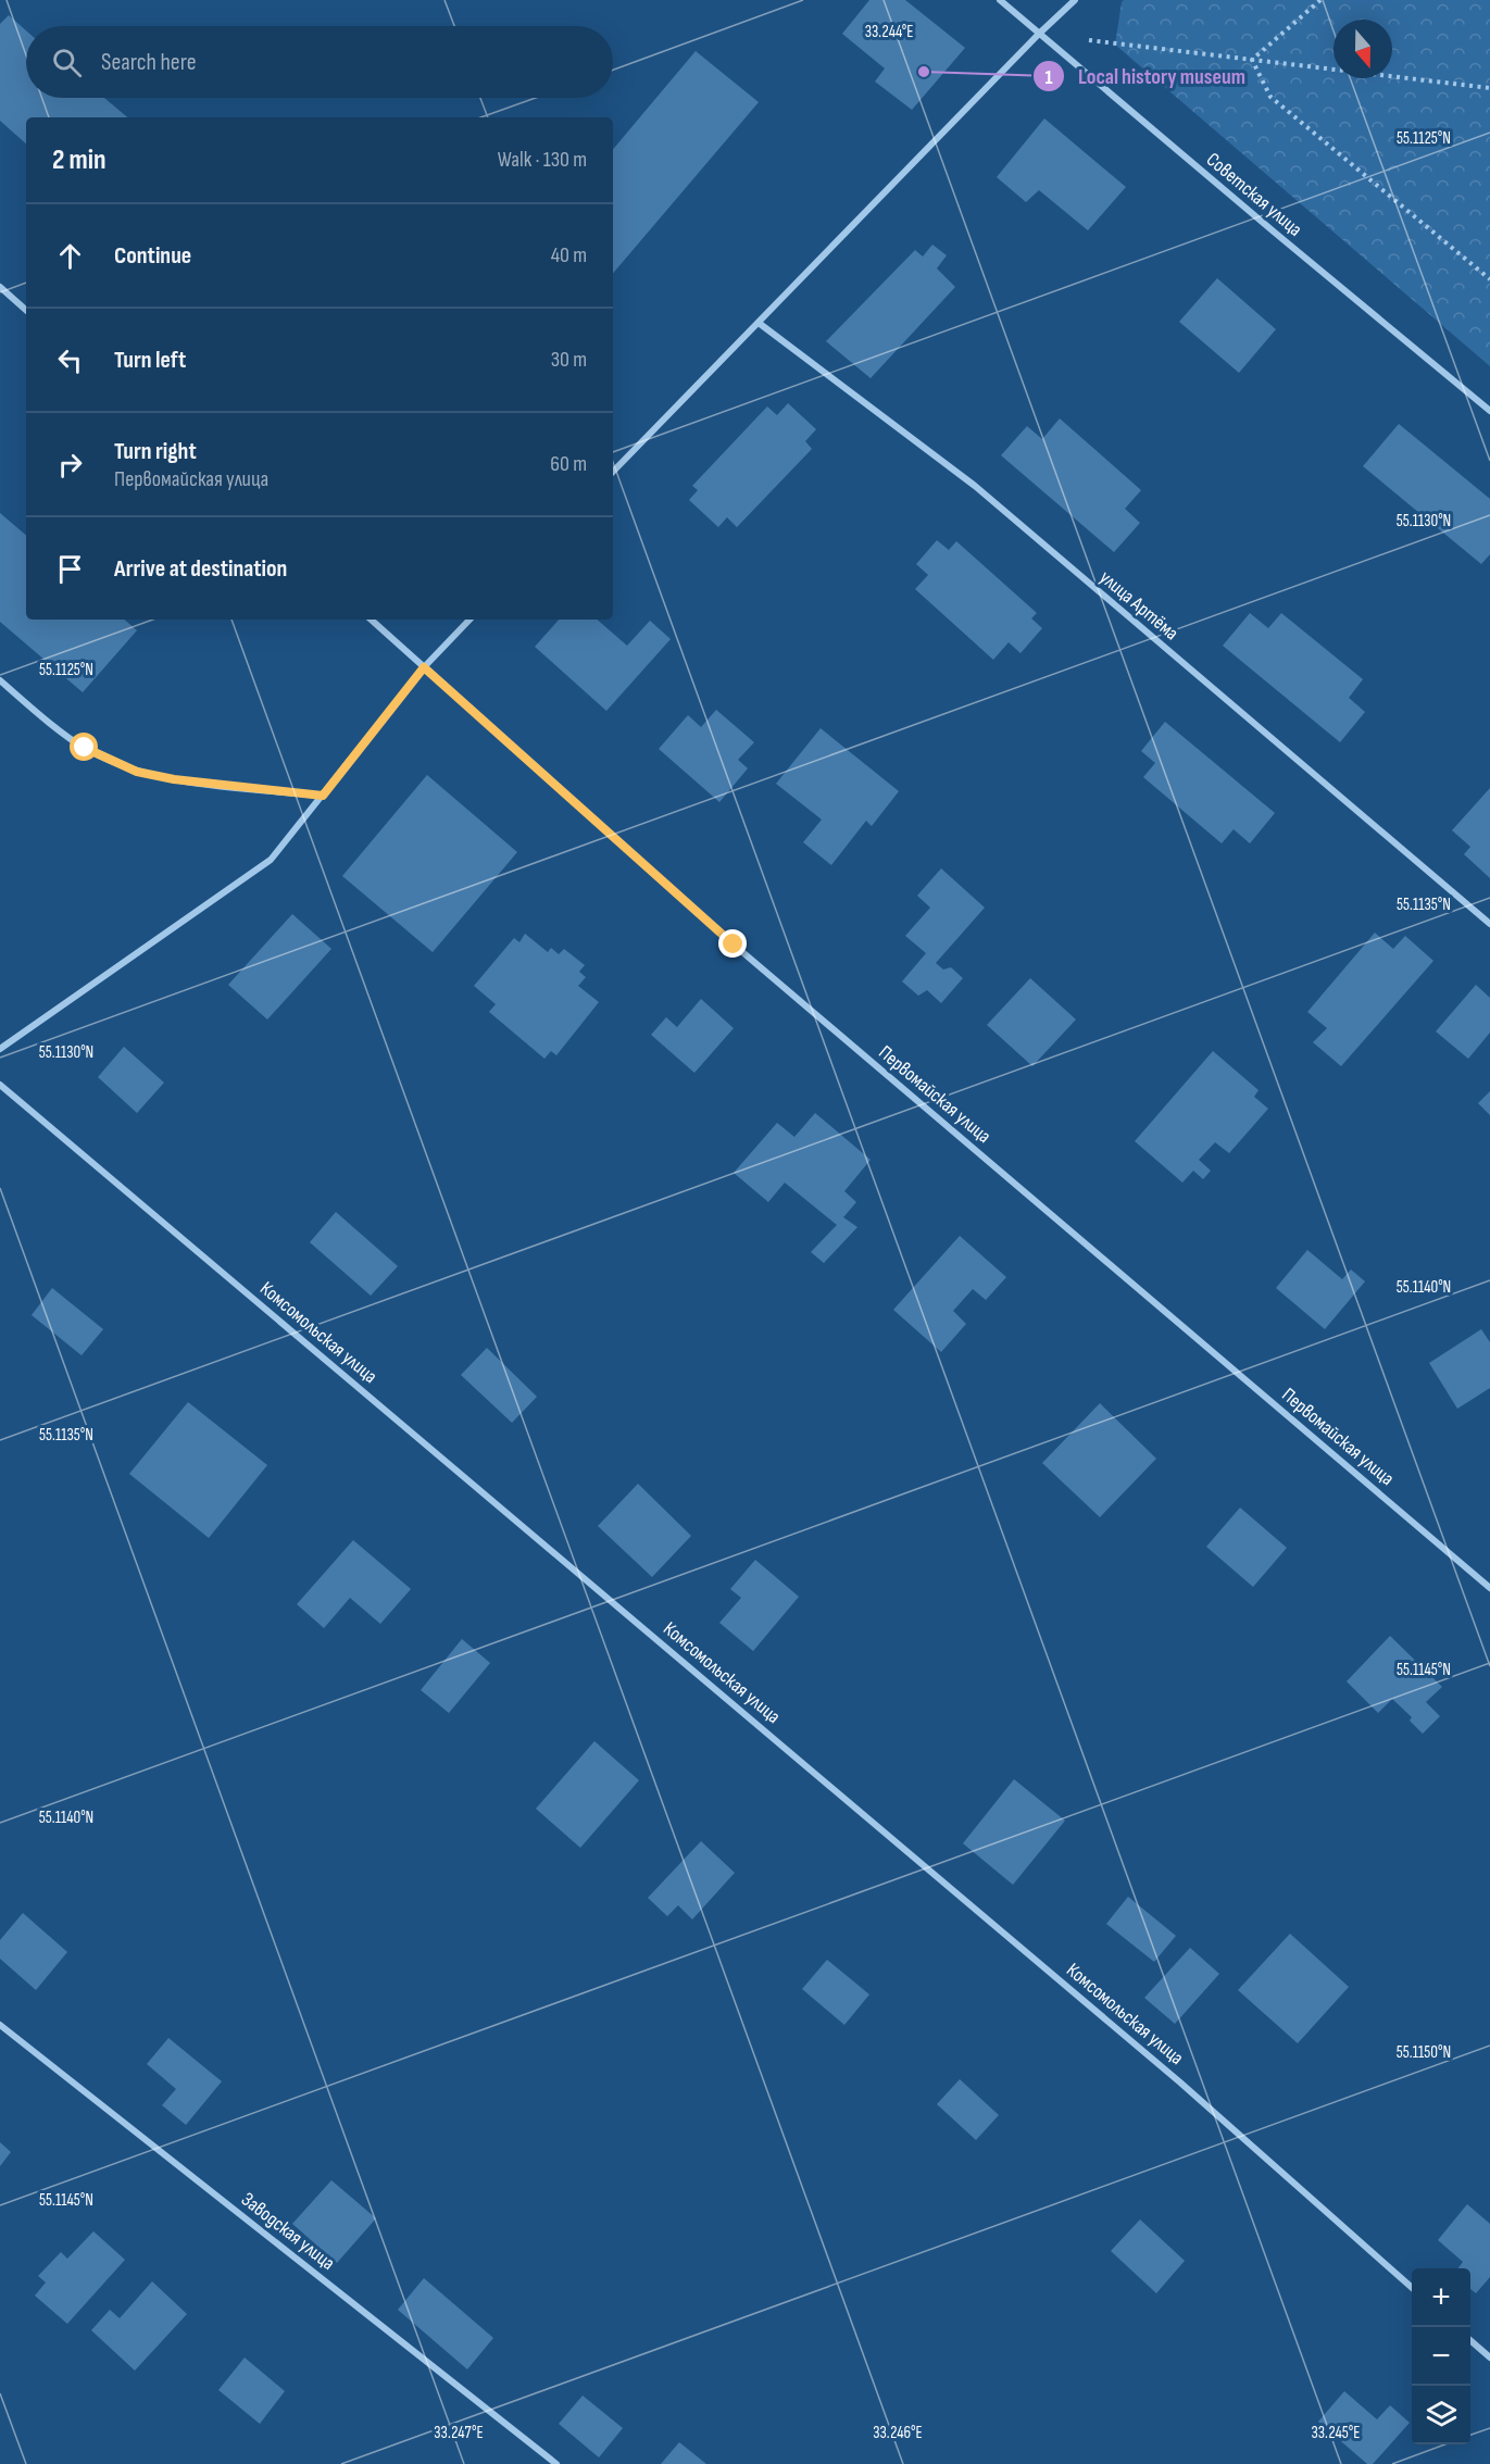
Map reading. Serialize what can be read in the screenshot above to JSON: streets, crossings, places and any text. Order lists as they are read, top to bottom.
{
  "streets": {
    "street": [
      "Советская улица",
      "улица Артёма",
      "Первомайская улица",
      "Комсомольская улица",
      "Заводская улица"
    ]
  },
  "places": ["Local history museum"],
  "north": "bottom",
  "page": {
    "search": "Search here",
    "heading": ["2 min", "Walk · 130 m"],
    "list": [
      ["Continue", "40 m"],
      ["Turn left", "30 m"],
      ["Turn right", "Первомайская улица", "60 m"],
      "Arrive at destination"
    ],
    "map_buttons": ["+", "−"]
  },
  "coordinates": [
    "33.244°E",
    "55.1125°N",
    "55.1130°N",
    "55.1135°N",
    "55.1140°N",
    "55.1145°N",
    "55.1150°N",
    "33.247°E",
    "33.246°E",
    "33.245°E"
  ]
}
